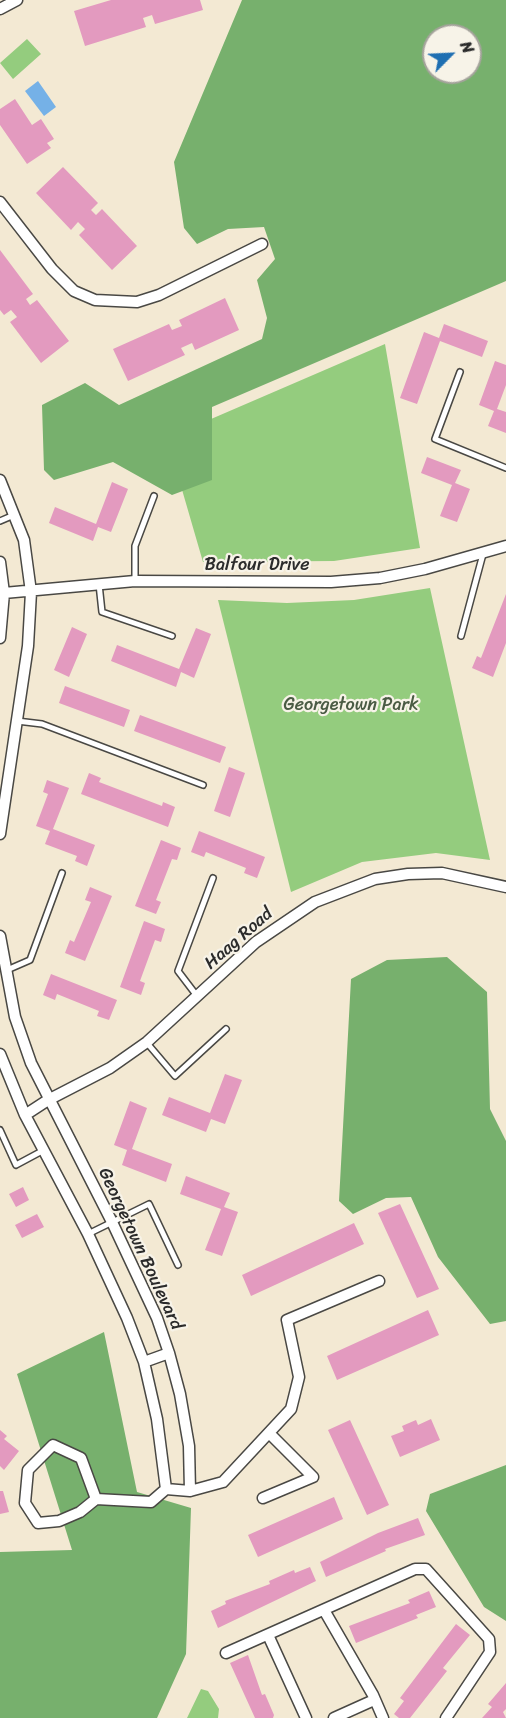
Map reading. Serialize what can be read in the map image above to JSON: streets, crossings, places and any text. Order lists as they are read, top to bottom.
{
  "streets": {
    "street": ["Balfour Drive", "Haag Road", "Georgetown Boulevard"]
  },
  "crossings": [
    ["Haag Road", "Georgetown Boulevard"]
  ],
  "parks": ["Georgetown Park"],
  "north": "top right"
}
